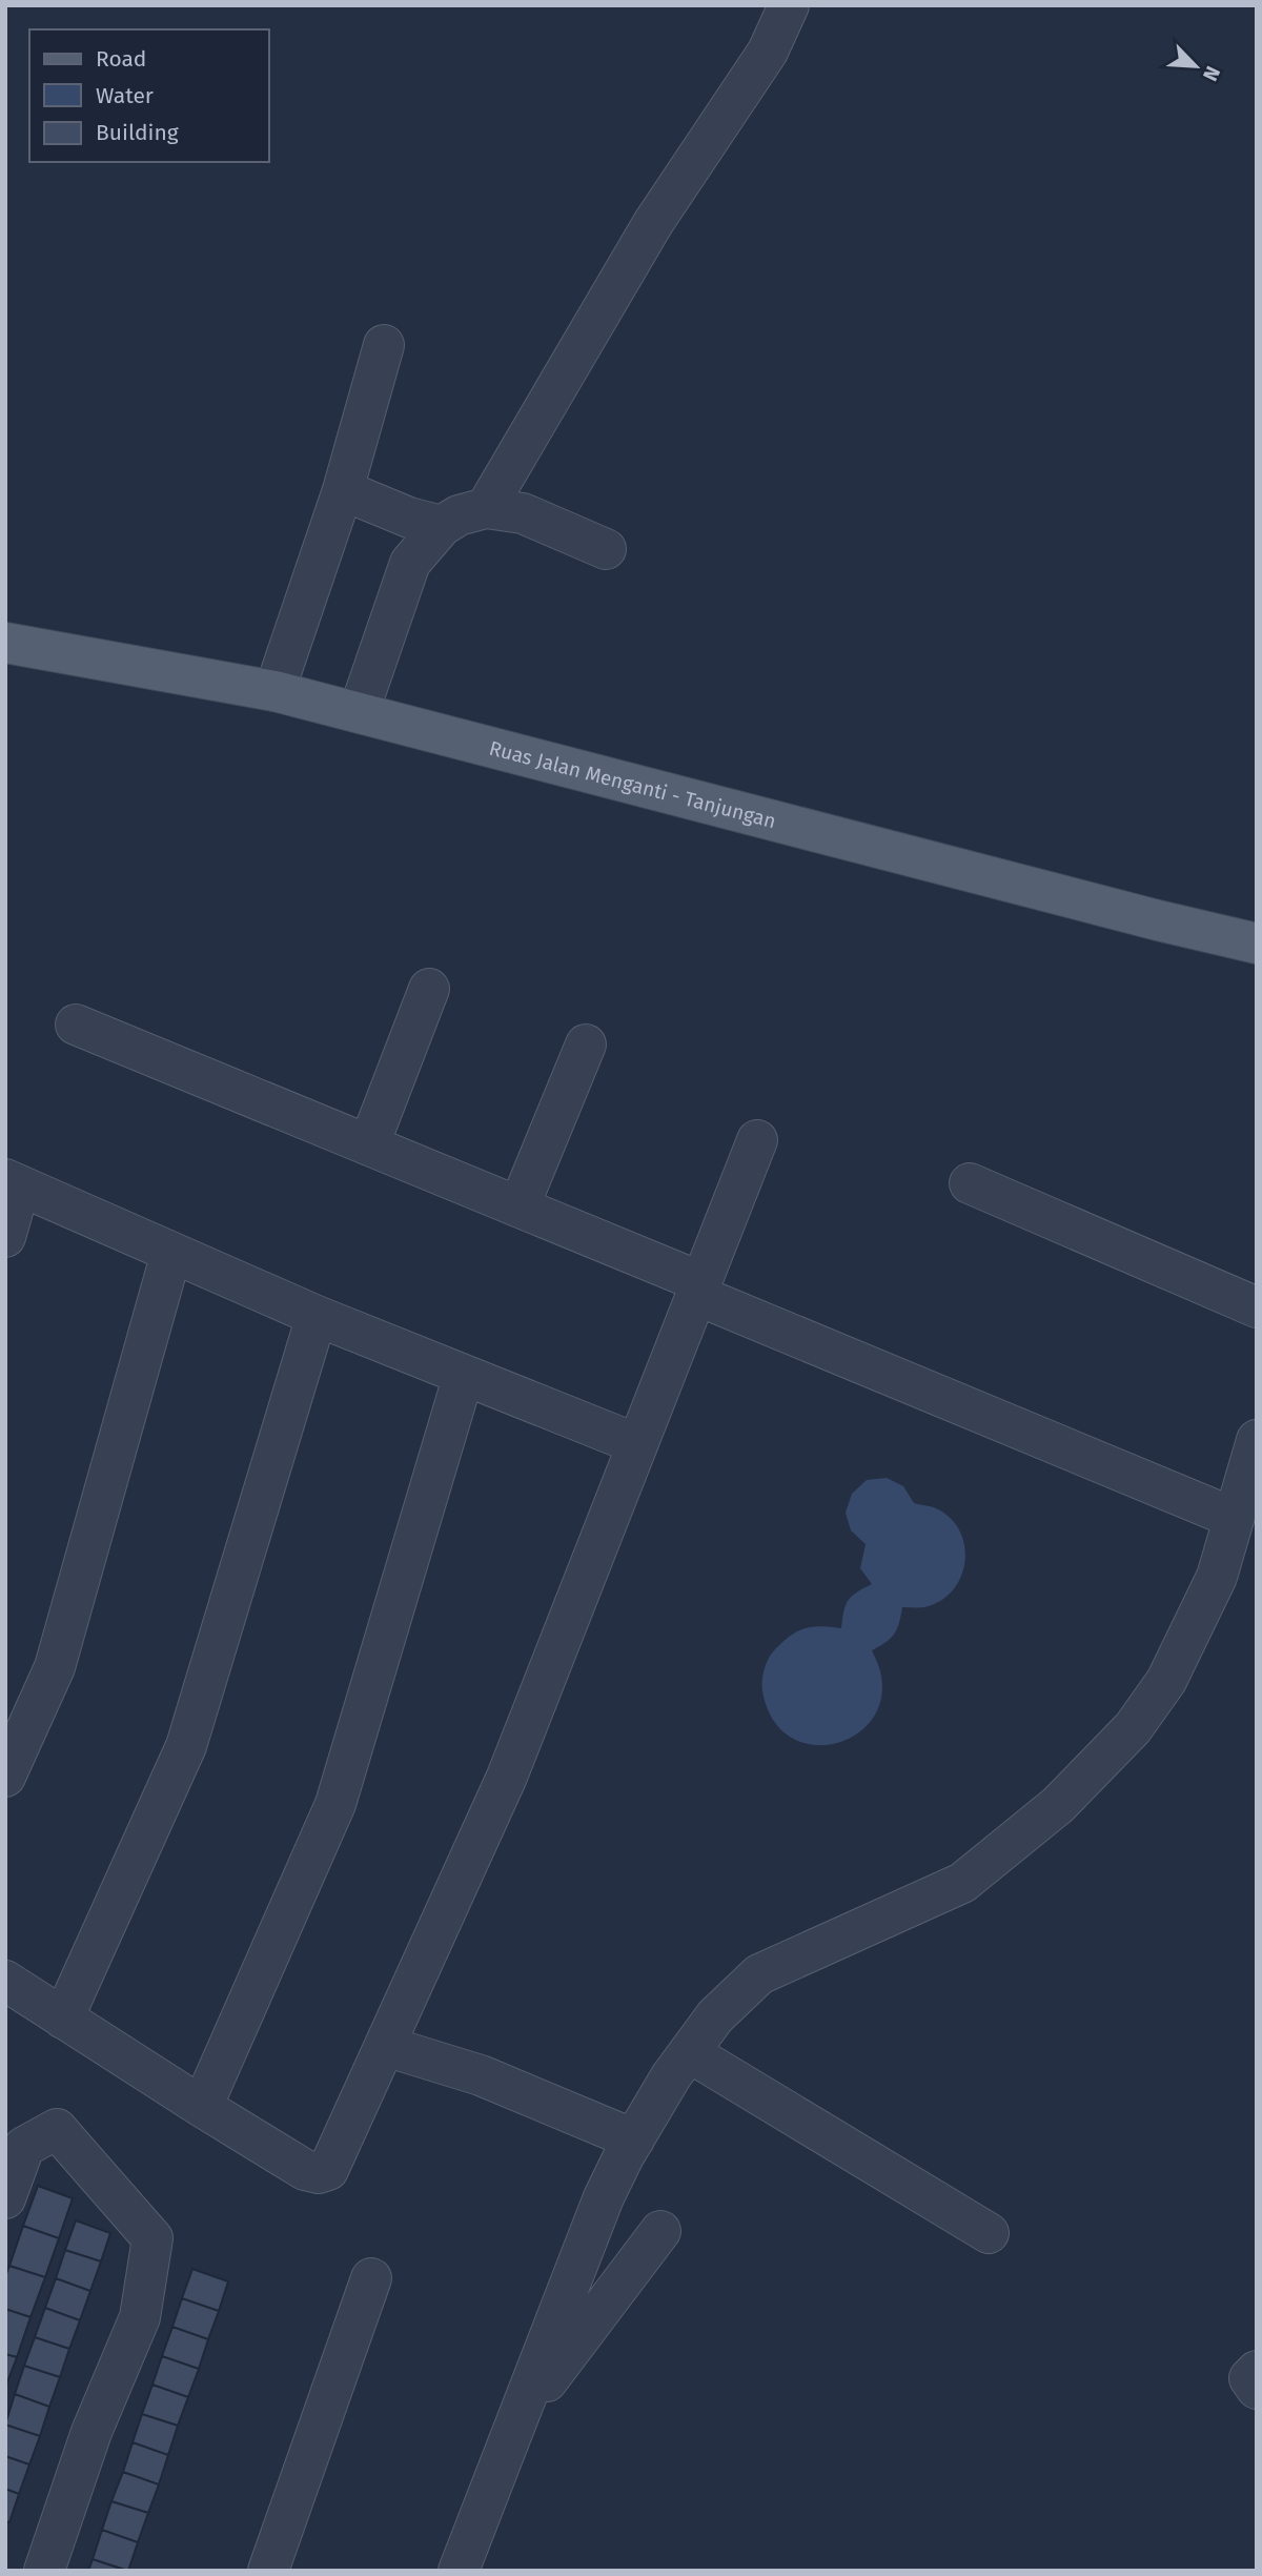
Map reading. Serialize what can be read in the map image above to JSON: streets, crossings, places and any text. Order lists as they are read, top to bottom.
{
  "streets": {
    "main road": ["Ruas Jalan Menganti - Tanjungan"]
  },
  "legend": ["Road", "Water", "Building"],
  "north": "bottom right"
}
